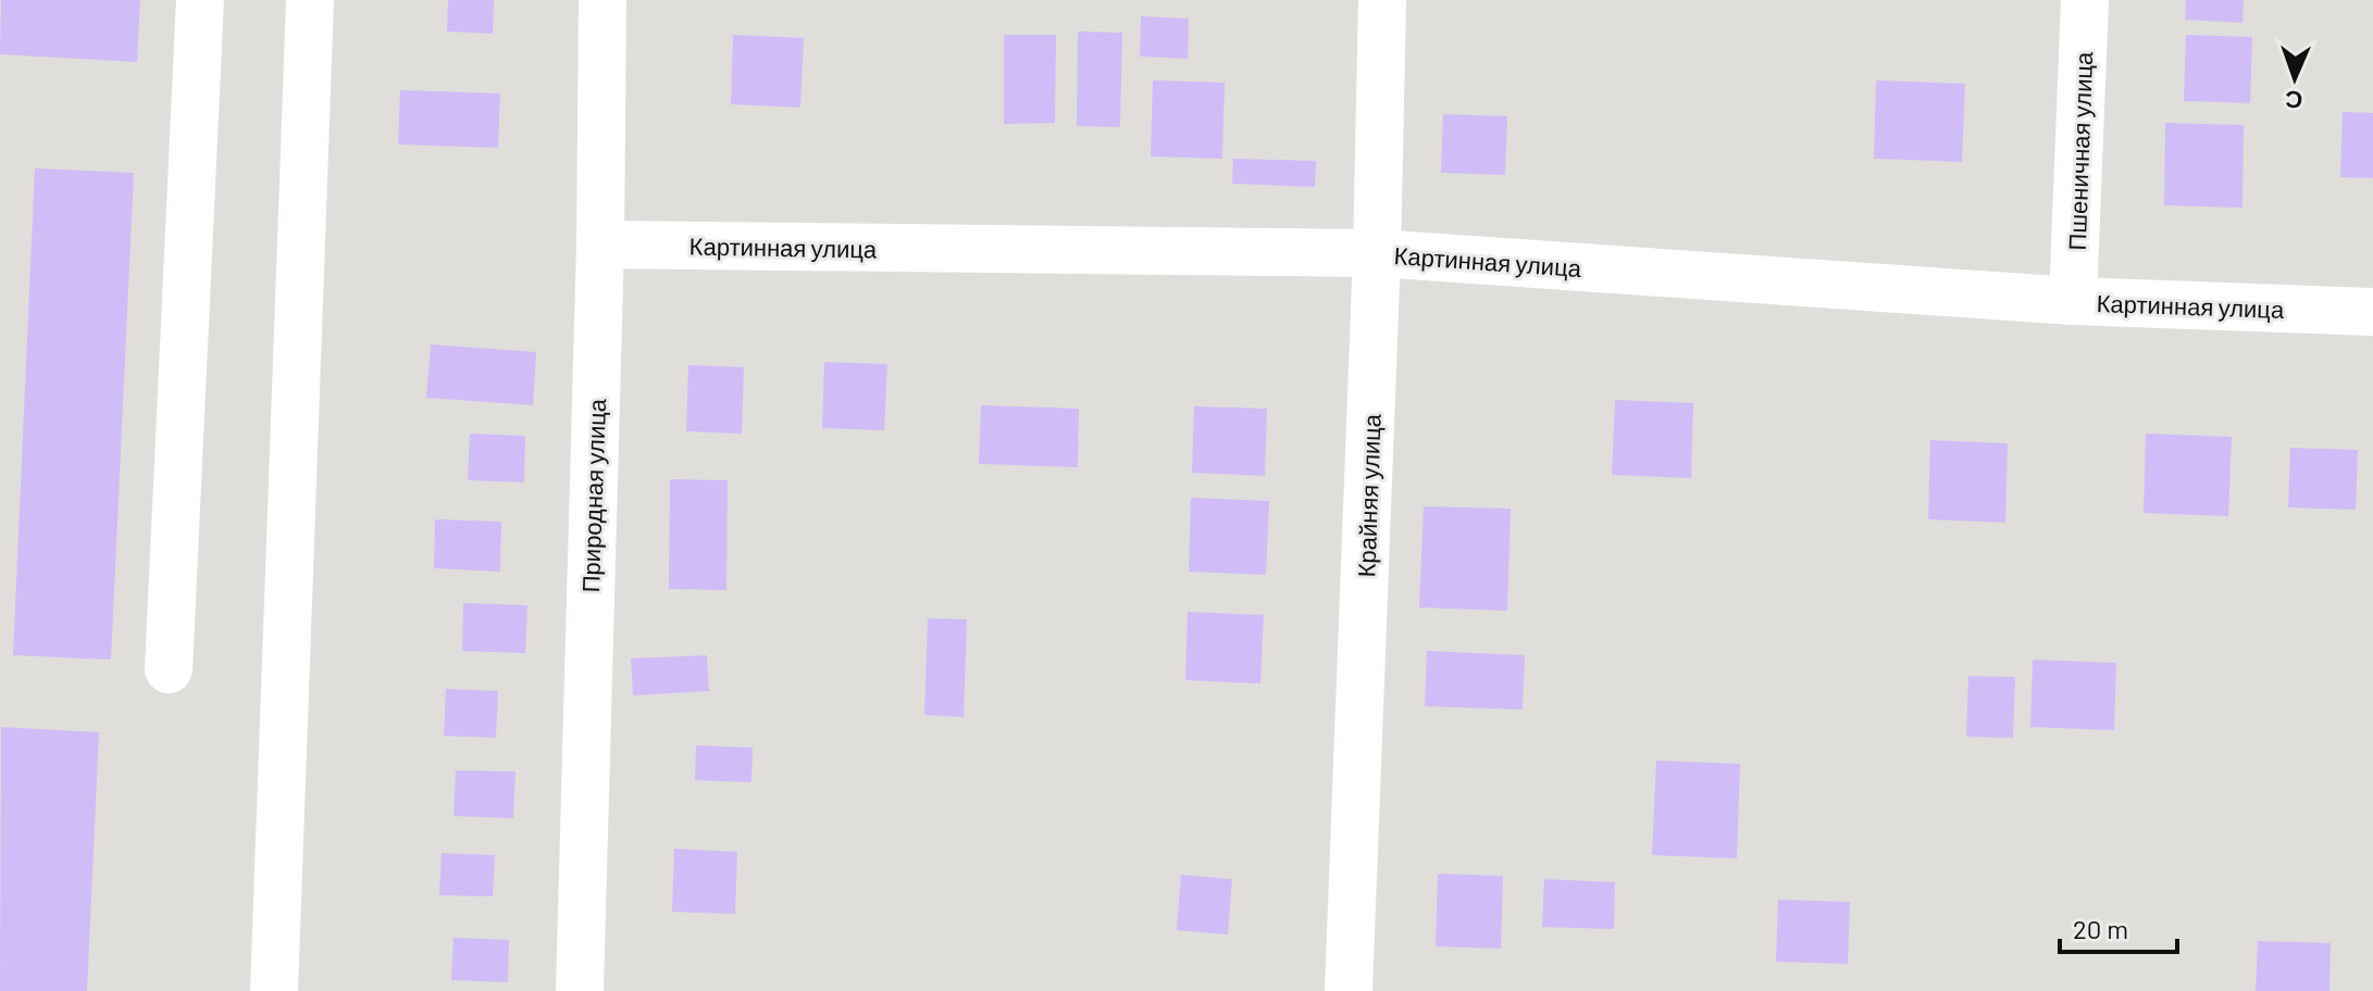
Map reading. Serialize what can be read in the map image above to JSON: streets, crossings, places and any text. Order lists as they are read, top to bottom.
{
  "streets": {
    "street": [
      "Пшеничная улица",
      "Картинная улица",
      "Природная улица",
      "Крайняя улица"
    ]
  },
  "crossings": [
    ["Пшеничная улица", "Картинная улица"],
    ["Картинная улица", "Природная улица"],
    ["Картинная улица", "Крайняя улица"]
  ],
  "scale_bar": "20 m",
  "north": "bottom"
}
